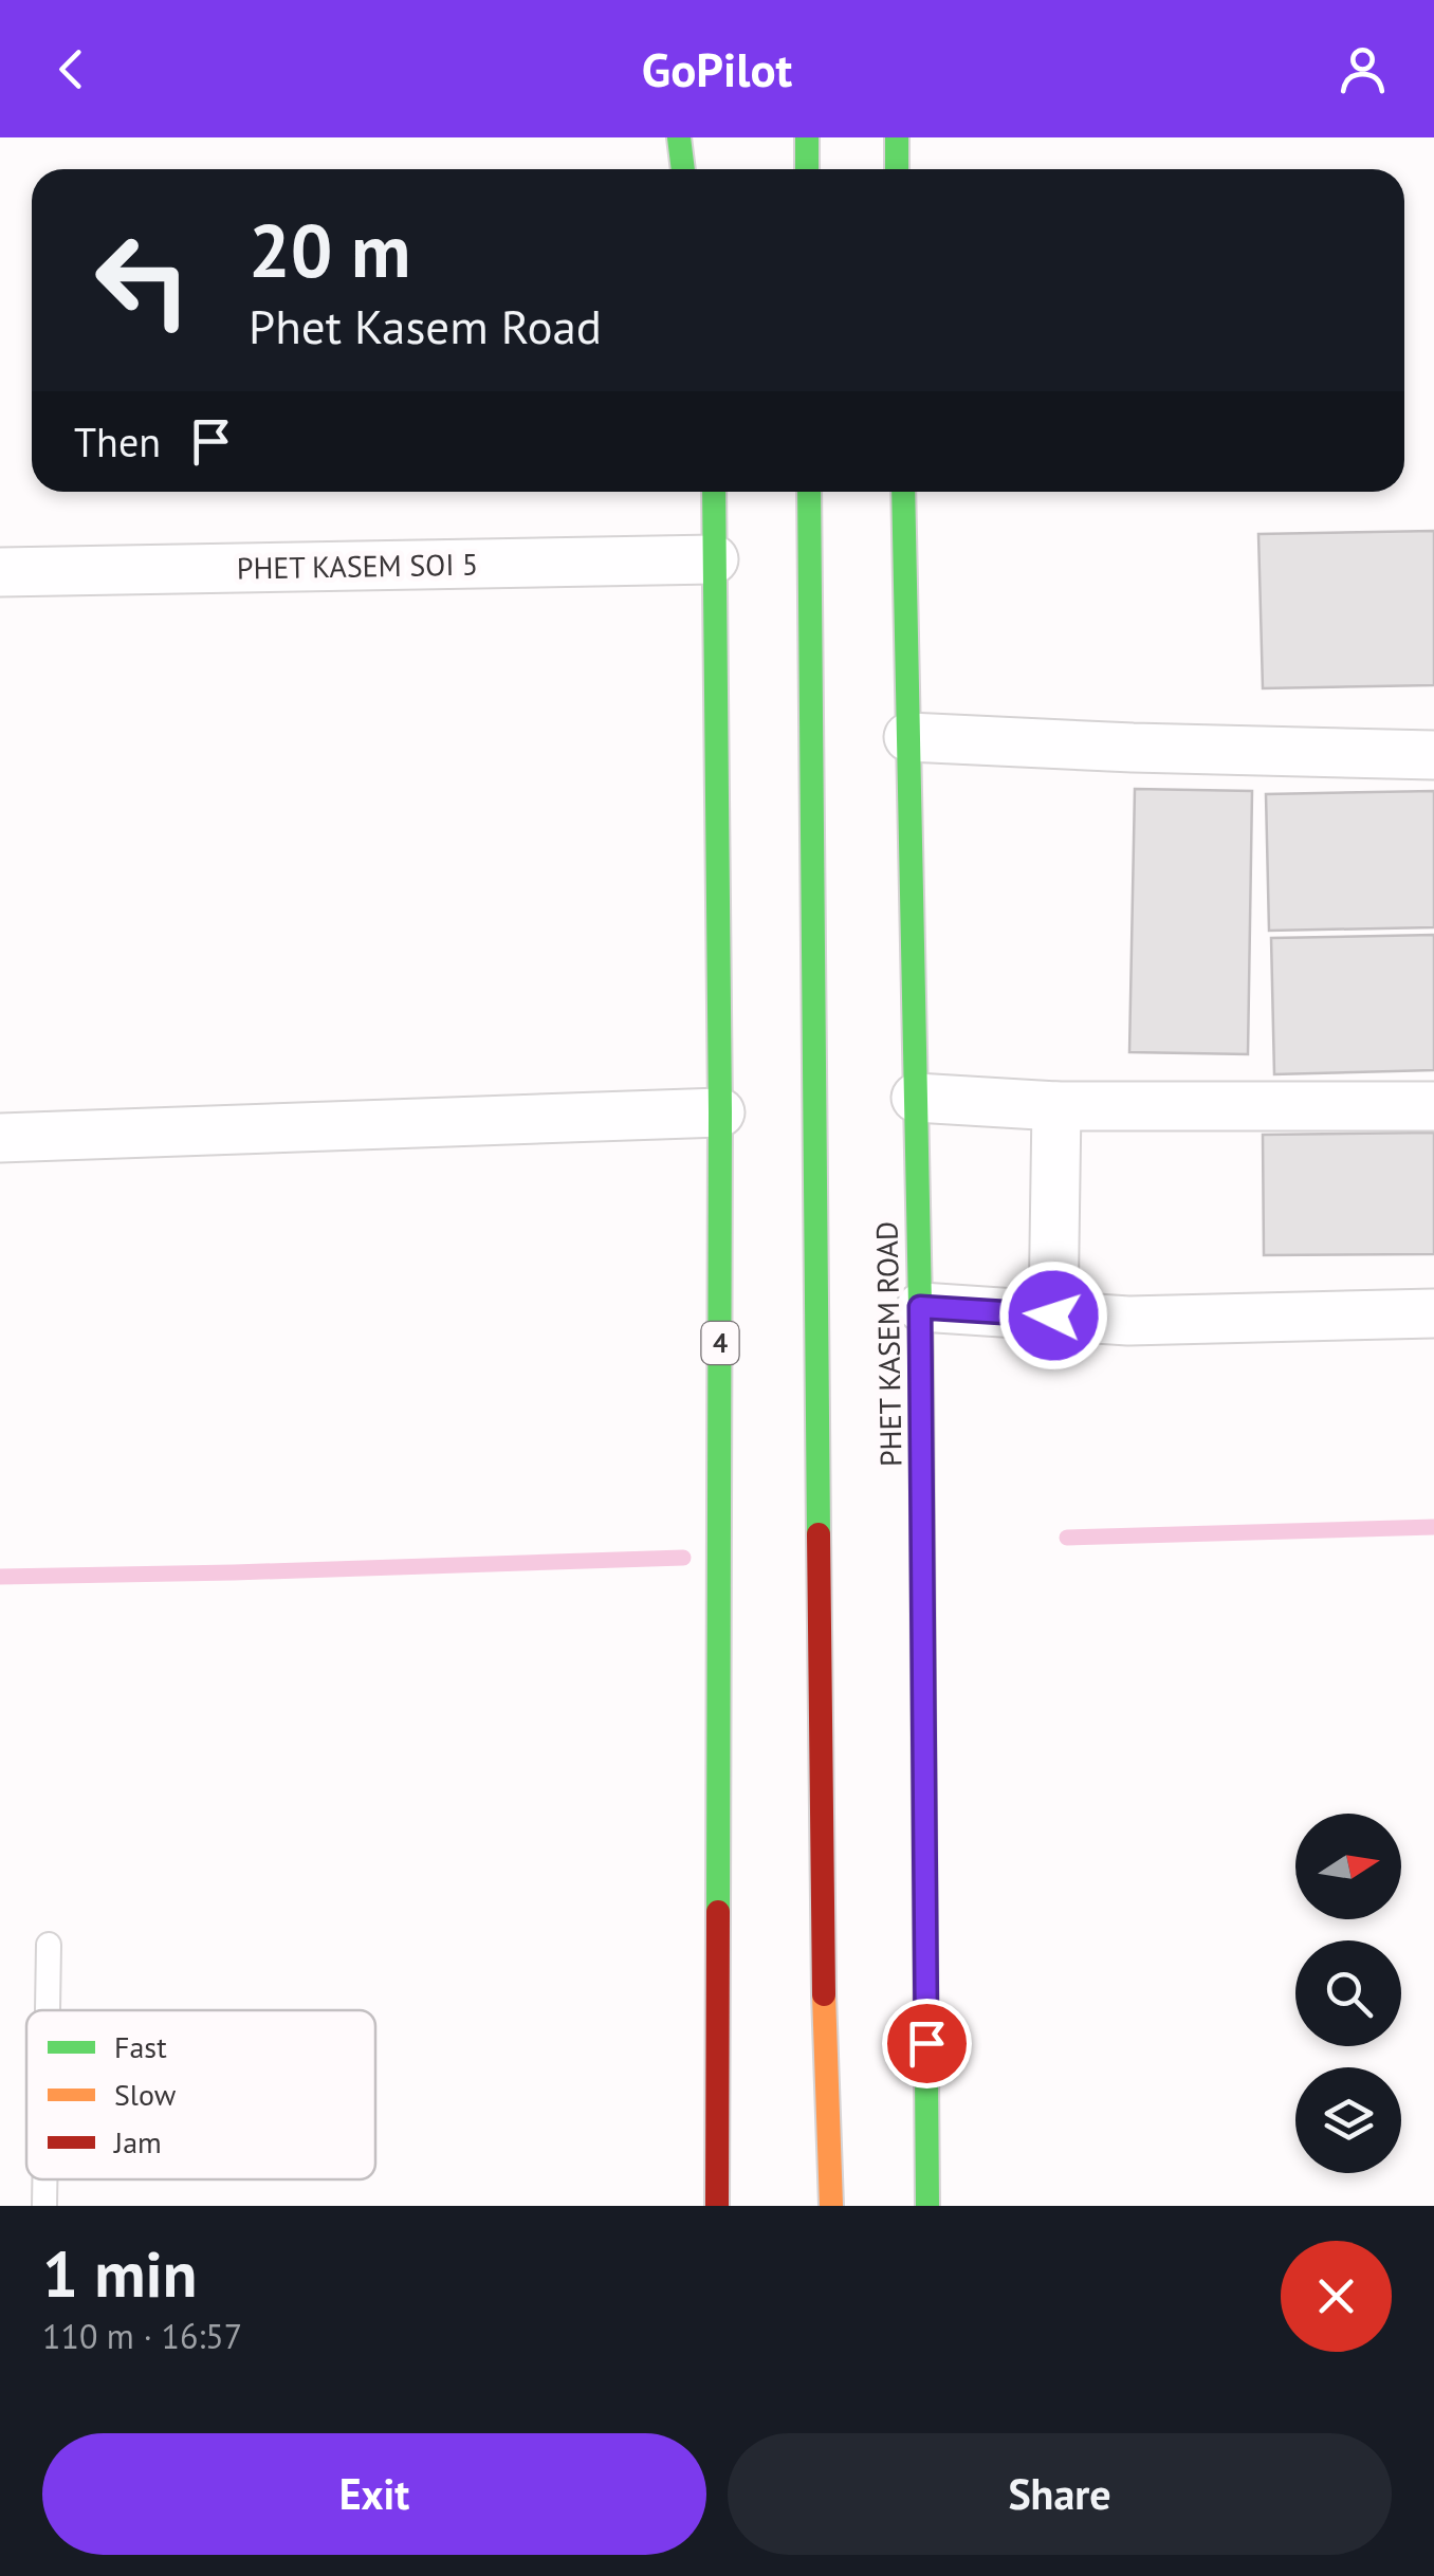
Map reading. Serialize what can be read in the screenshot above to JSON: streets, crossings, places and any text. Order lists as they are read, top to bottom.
{
  "streets": {
    "highway": ["4", "PHET KASEM ROAD"],
    "street": ["PHET KASEM SOI 5"]
  },
  "crossings": [
    ["PHET KASEM SOI 5", "4"]
  ],
  "legend": ["Fast", "Slow", "Jam"],
  "north": "right",
  "page": {
    "header": "GoPilot",
    "turn": ["20 m", "Phet Kasem Road"],
    "then": "Then",
    "heading": ["1 min", "110 m · 16:57"],
    "buttons": ["Exit", "Share"]
  }
}
